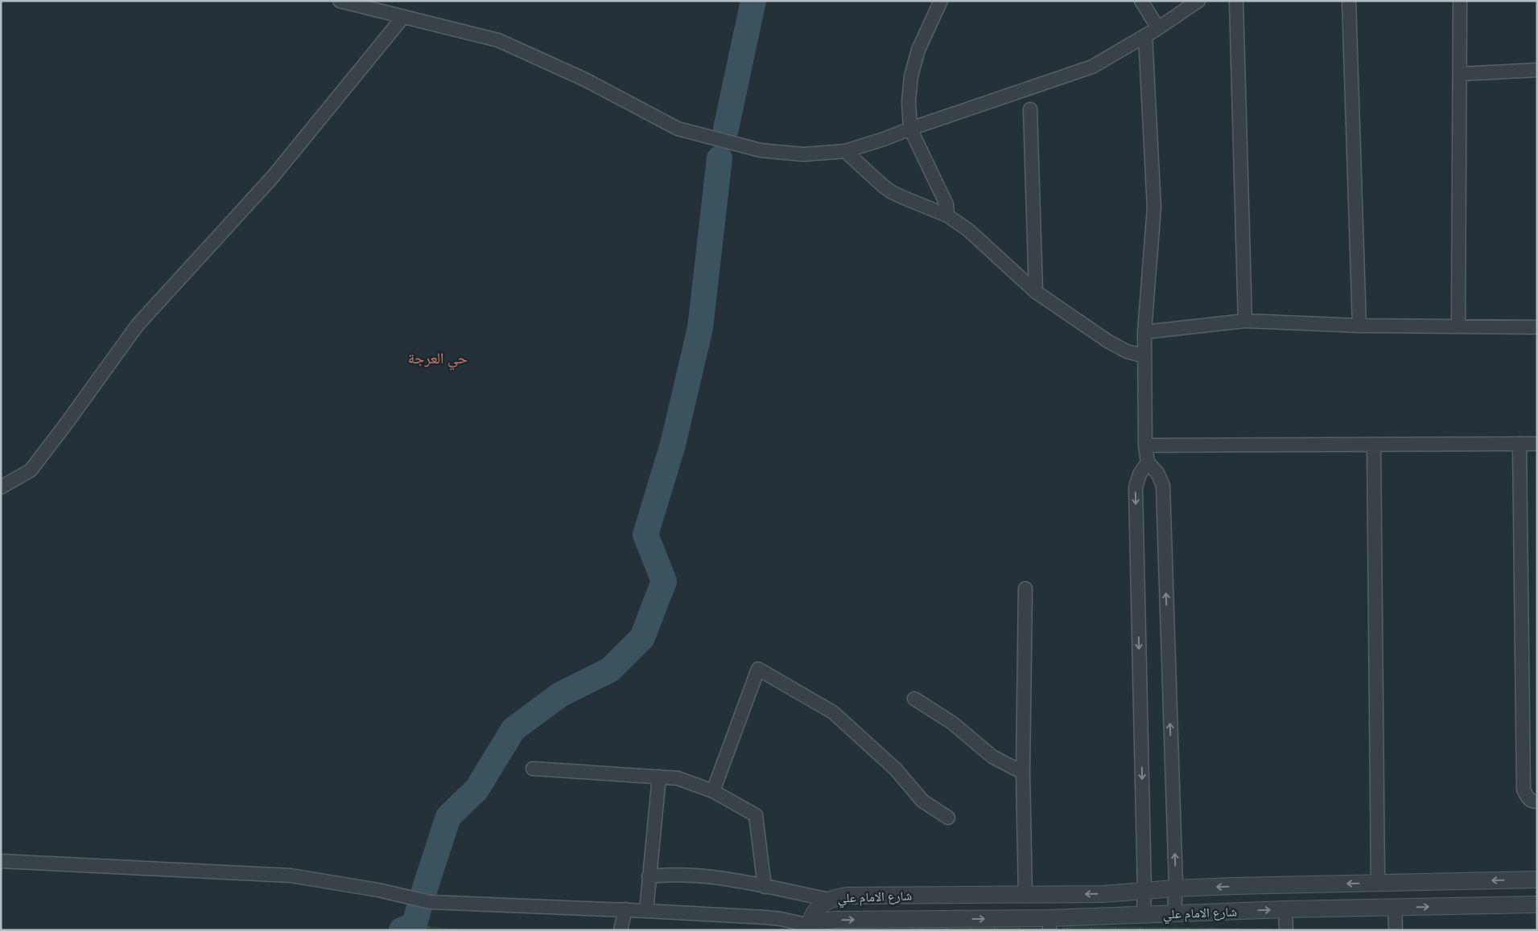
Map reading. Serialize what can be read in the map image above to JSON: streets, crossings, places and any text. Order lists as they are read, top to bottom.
{
  "streets": {
    "street": ["شارع الامام علي"]
  },
  "districts": ["حي العرجة"]
}
